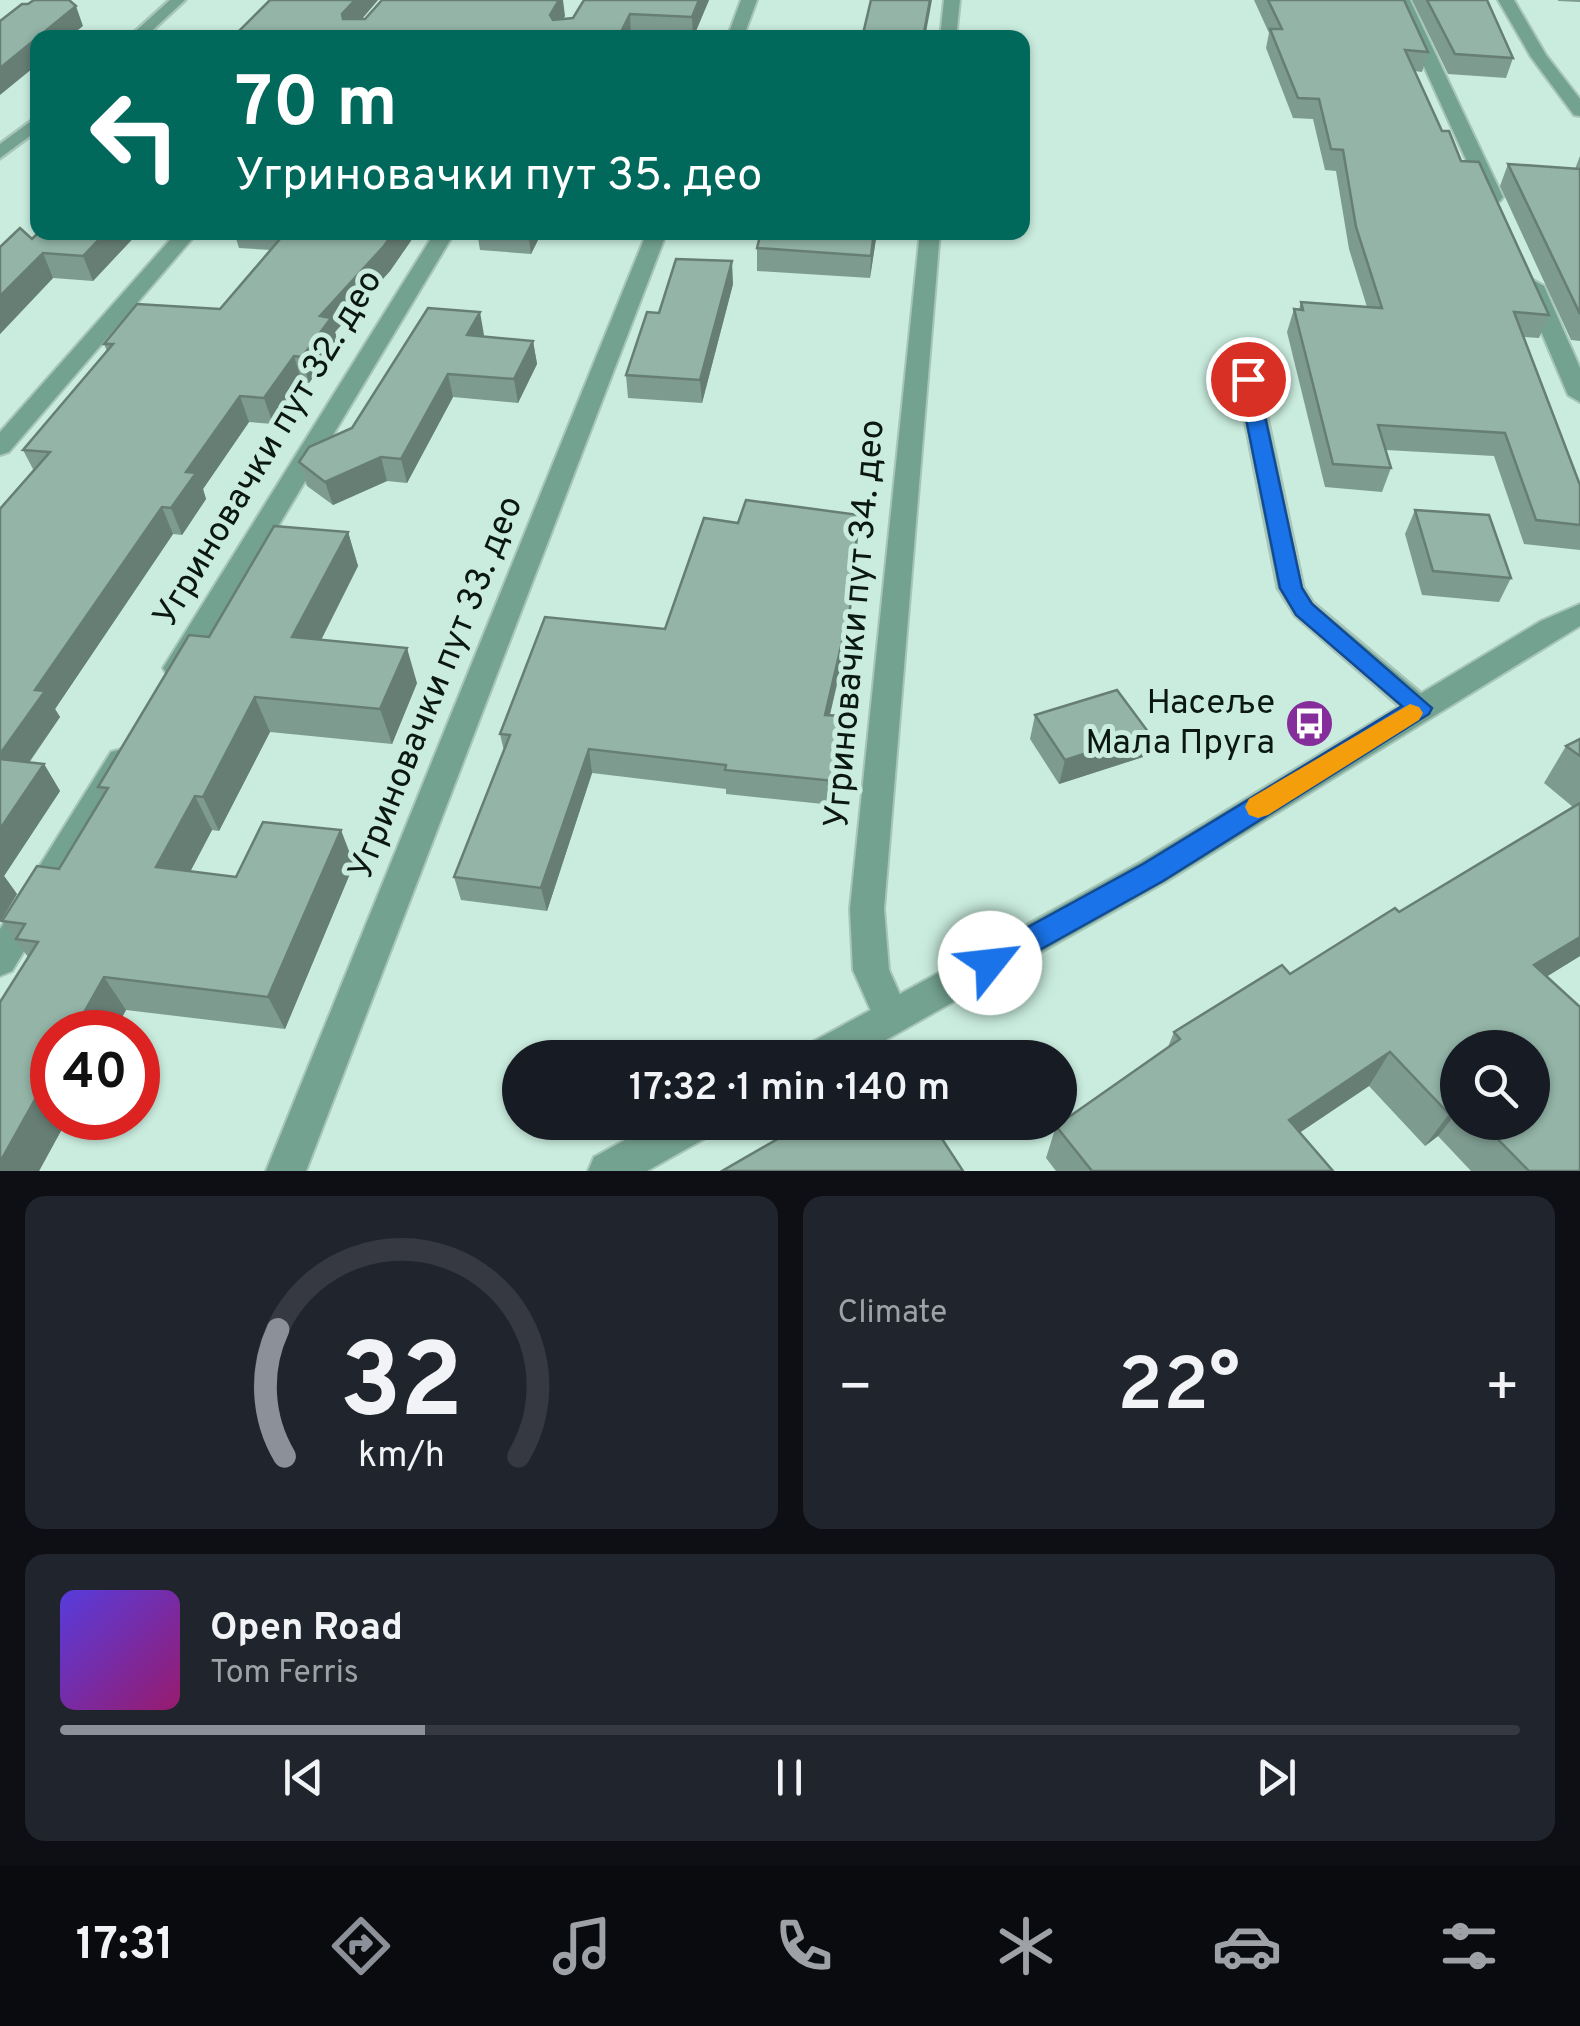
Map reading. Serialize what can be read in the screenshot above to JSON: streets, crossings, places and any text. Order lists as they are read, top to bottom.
{
  "streets": {
    "street": ["Угриновачки пут 32. део", "Угриновачки пут 34. део", "Угриновачки пут 33. део"]
  },
  "places": {
    "bus stop": ["Насеље Мала Пруга"]
  },
  "page": {
    "turn": ["70 m", "Угриновачки пут 35. део"],
    "limit": "40",
    "trip": "17:32 · 1 min · 140 m",
    "tile": "Climate",
    "heat": ["−", "22°", "+"],
    "song": ["Open Road", "Tom Ferris"],
    "tabs": "17:31",
    "gauge": ["32", "km/h"]
  }
}
